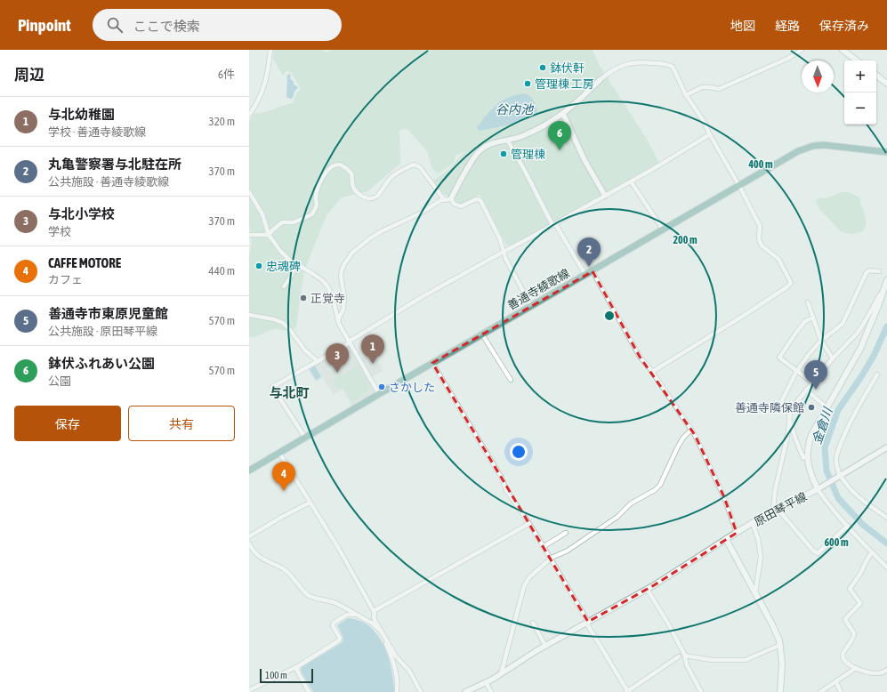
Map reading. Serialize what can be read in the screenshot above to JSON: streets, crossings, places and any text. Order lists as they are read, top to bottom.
{
  "streets": {
    "main road": ["善通寺綾歌線", "原田琴平線"]
  },
  "districts": ["与北町"],
  "water": ["谷内池", "金倉川"],
  "places": [
    "鉢伏軒",
    "管理棟 工房",
    "管理棟",
    "忠魂碑",
    "正覚寺",
    "さかした",
    "善通寺隣保館"
  ],
  "scale_bar": "100 m",
  "north": "bottom",
  "page": {
    "header": "Pinpoint",
    "search": "ここで検索",
    "nav": ["地図", "経路", "保存済み"],
    "heading": ["周辺", "6件"],
    "map_buttons": ["+", "−"],
    "list": [
      {
        "mark": "1",
        "name": "与北幼稚園",
        "note": "学校 · 善通寺綾歌線",
        "value": "320 m"
      },
      {
        "mark": "2",
        "name": "丸亀警察署与北駐在所",
        "note": "公共施設 · 善通寺綾歌線",
        "value": "370 m"
      },
      {
        "mark": "3",
        "name": "与北小学校",
        "note": "学校",
        "value": "370 m"
      },
      {
        "mark": "4",
        "name": "CAFFE MOTORE",
        "note": "カフェ",
        "value": "440 m"
      },
      {
        "mark": "5",
        "name": "善通寺市東原児童館",
        "note": "公共施設 · 原田琴平線",
        "value": "570 m"
      },
      {
        "mark": "6",
        "name": "鉢伏ふれあい公園",
        "note": "公園",
        "value": "570 m"
      }
    ],
    "pins": [
      "6",
      "2",
      "1",
      "3",
      "5",
      "4"
    ],
    "buttons": ["保存", "共有"],
    "scale": "100 m"
  },
  "rings": ["400 m", "200 m", "600 m"]
}
